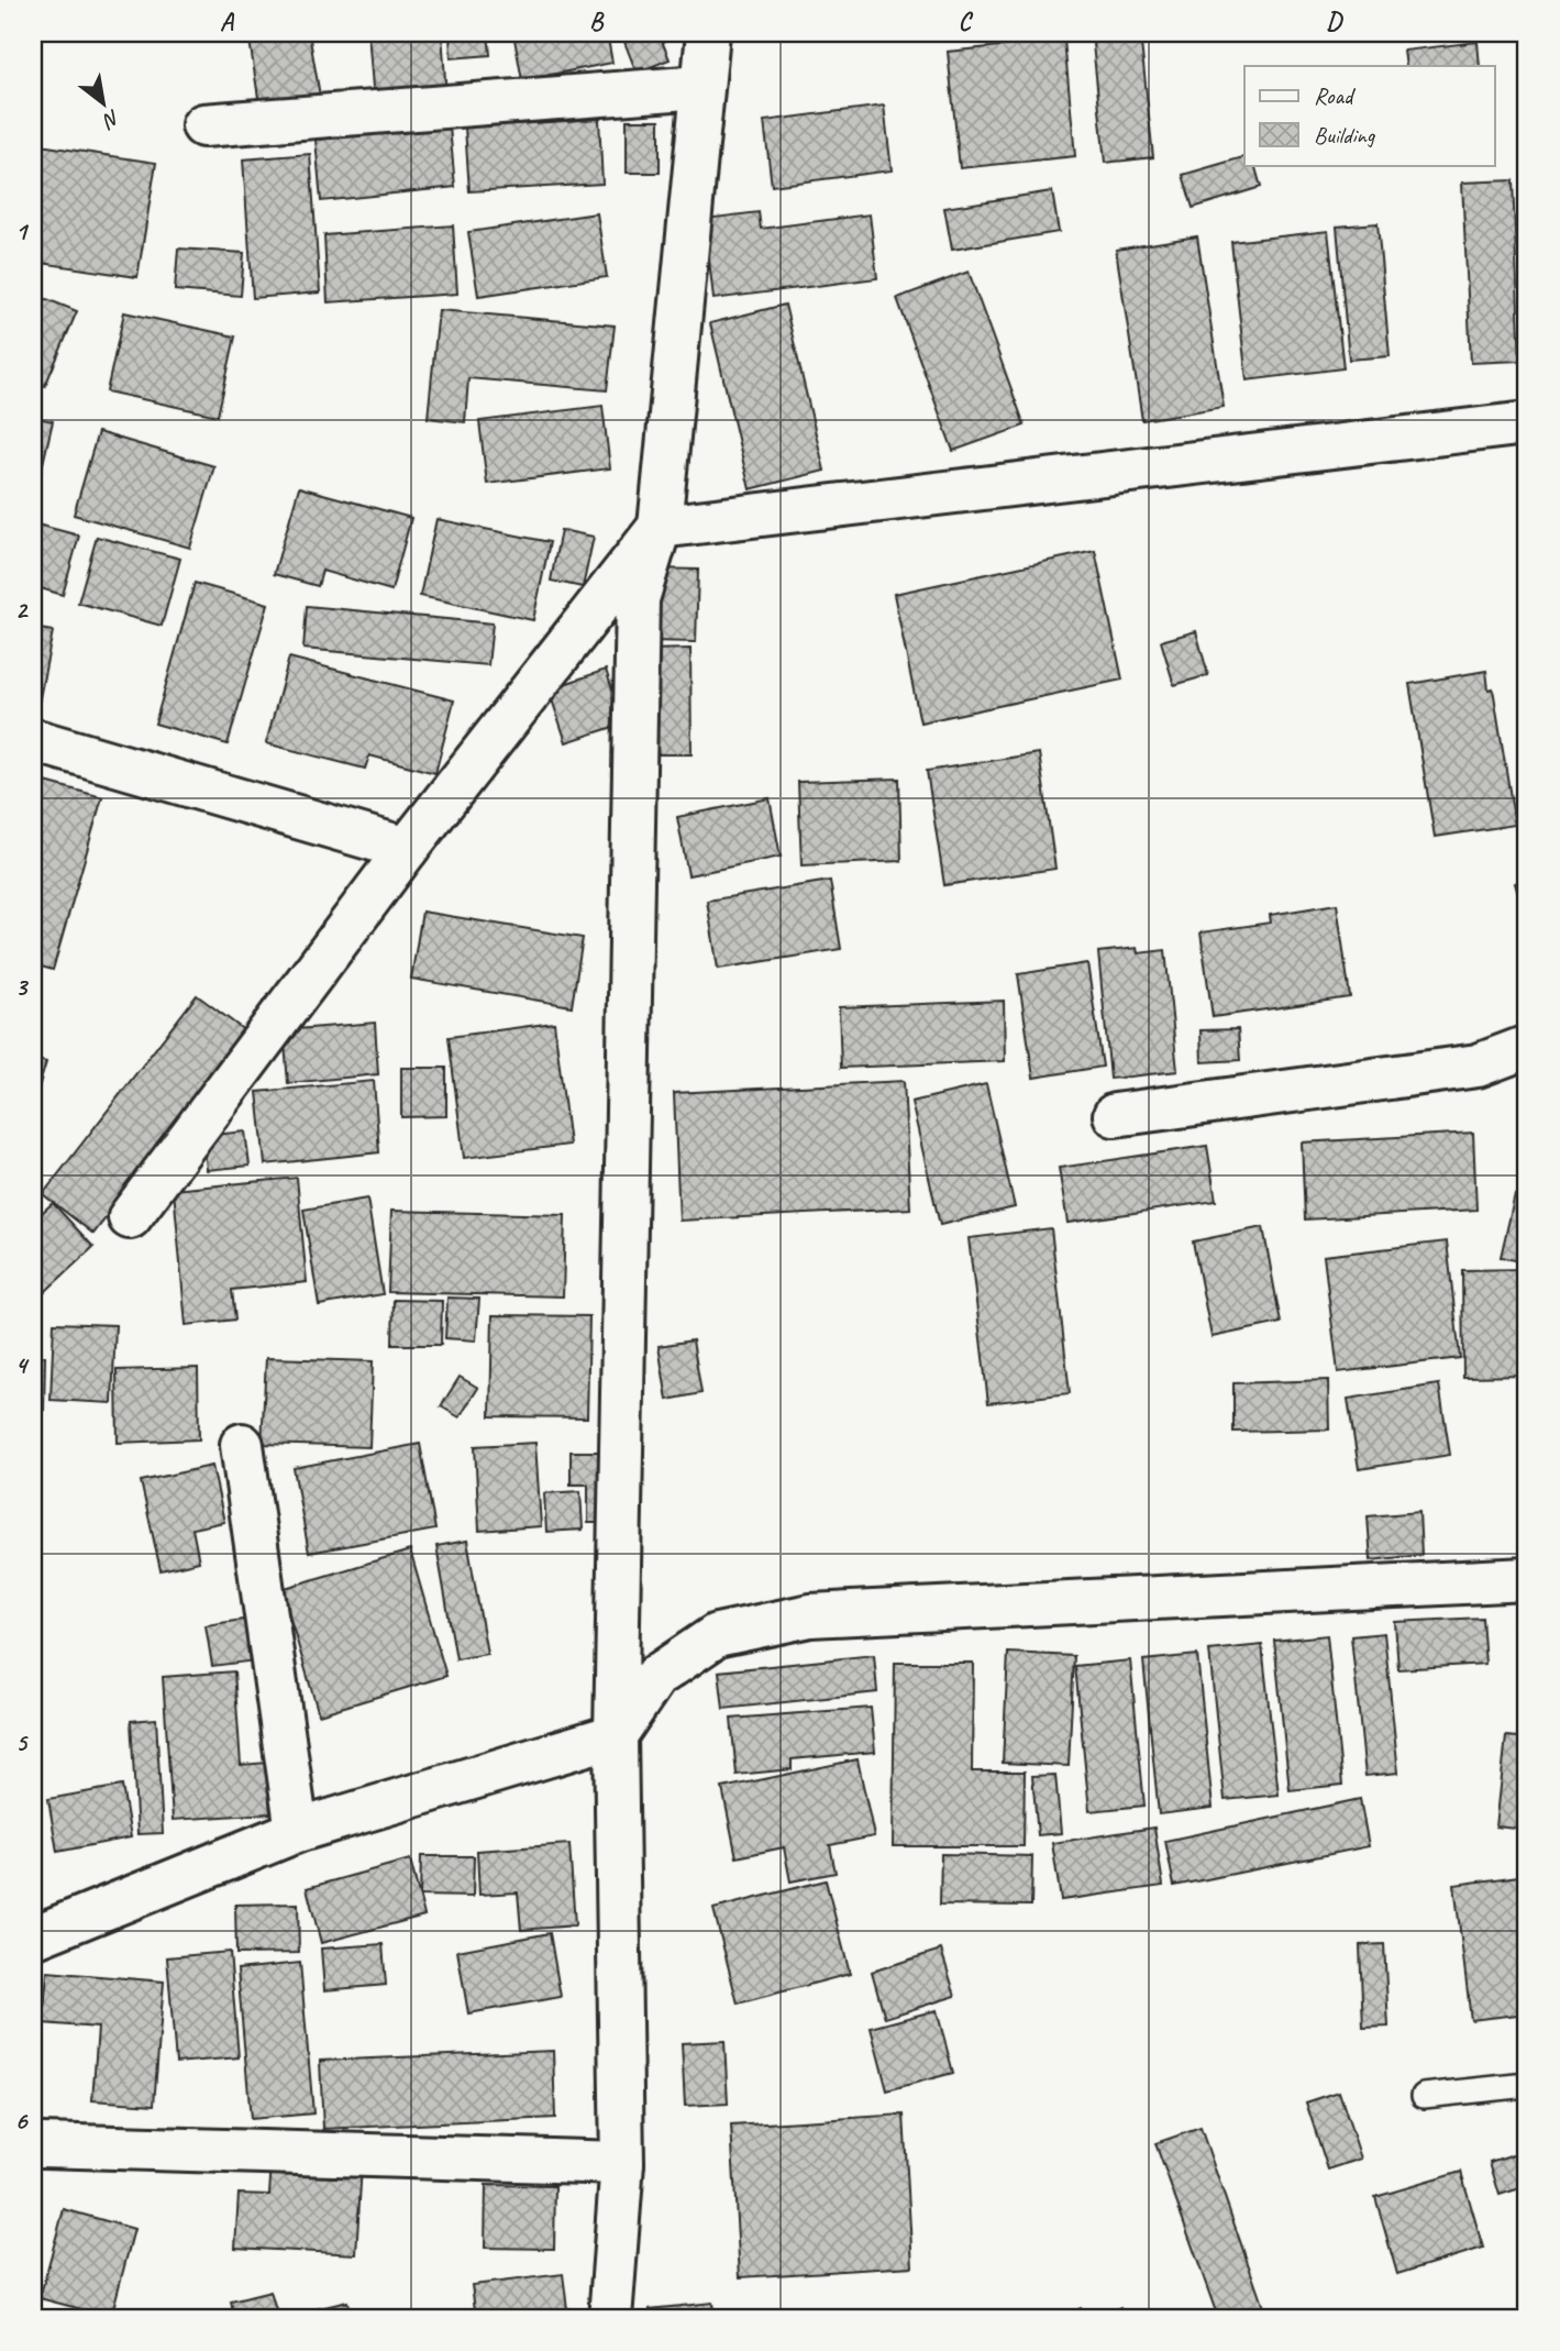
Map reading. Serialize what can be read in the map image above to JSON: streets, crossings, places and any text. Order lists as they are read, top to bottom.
{
  "legend": ["Road", "Building"],
  "north": "bottom right",
  "grid": {
    "columns": [
      "A",
      "B",
      "C",
      "D"
    ],
    "rows": [
      "1",
      "2",
      "3",
      "4",
      "5",
      "6"
    ]
  }
}
